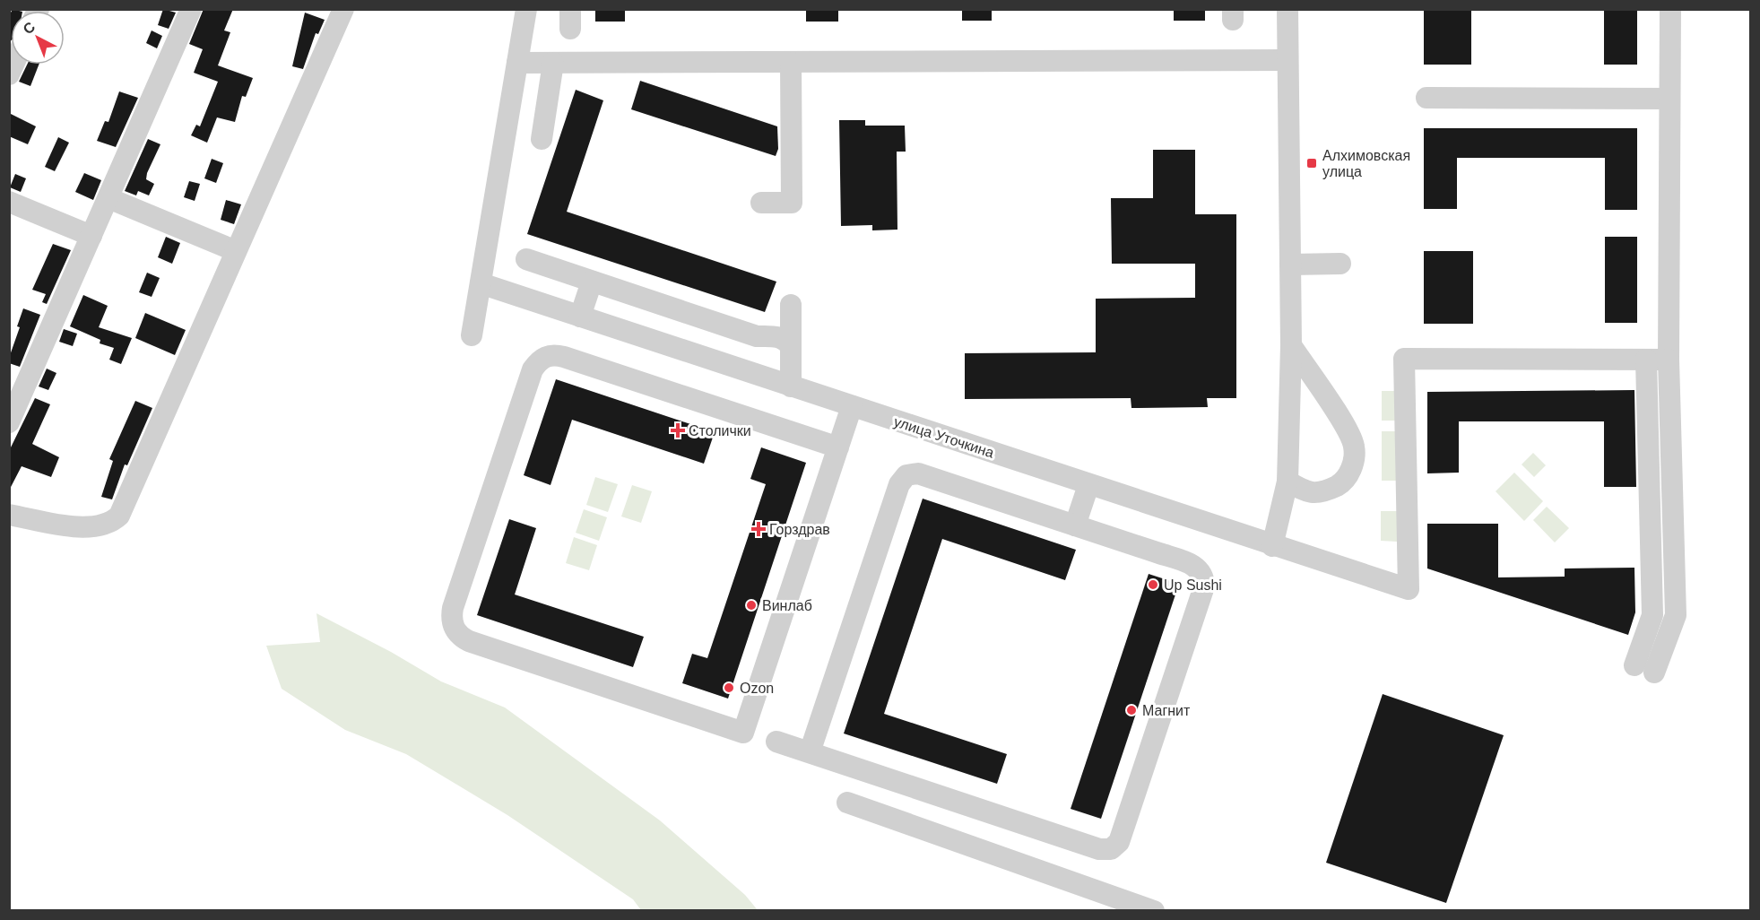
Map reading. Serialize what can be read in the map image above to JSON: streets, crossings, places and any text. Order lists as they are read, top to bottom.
{
  "streets": {
    "street": ["улица Уточкина"]
  },
  "places": {
    "transit": ["Алхимовская улица"],
    "health": ["Столички", "Горздрав"],
    "other": [
      "Up Sushi",
      "Винлаб",
      "Ozon",
      "Магнит"
    ]
  },
  "north": "top left"
}
